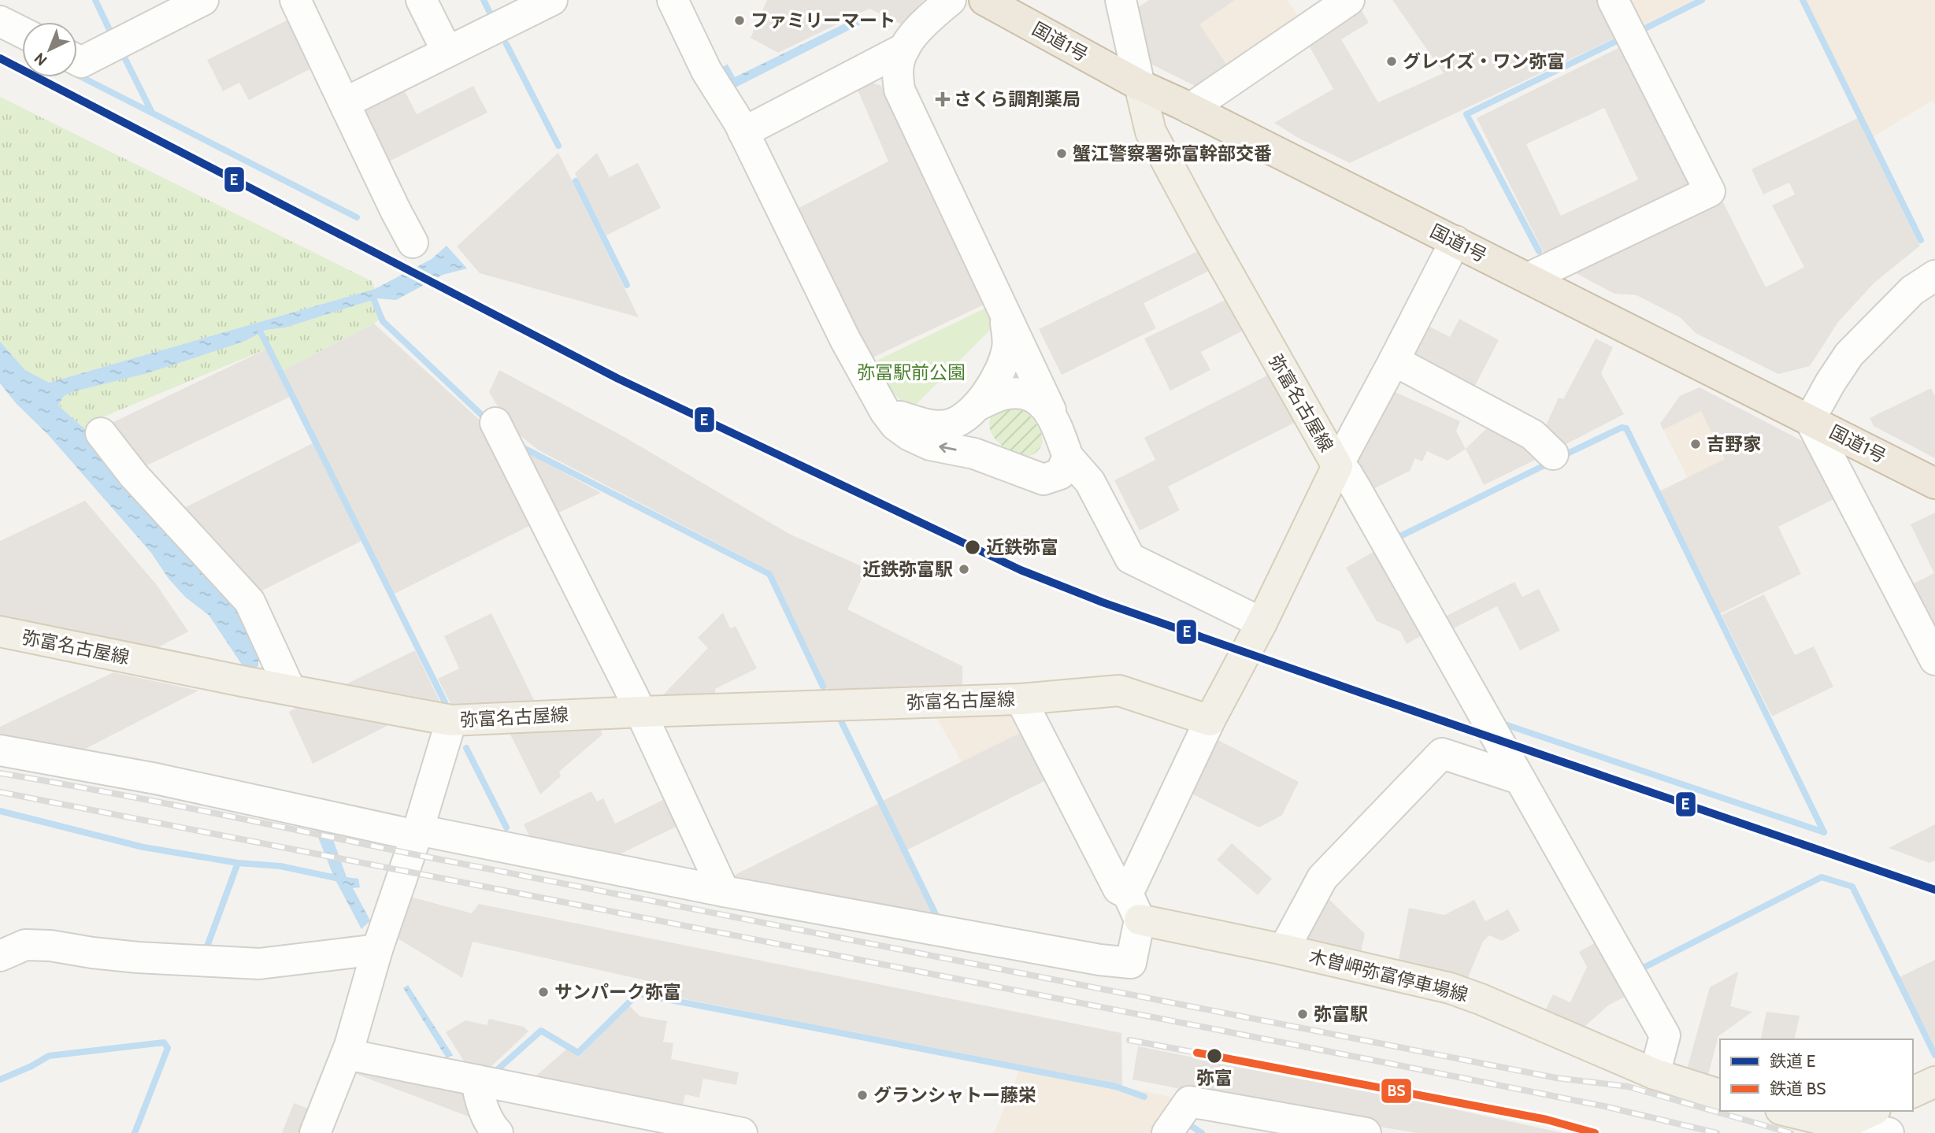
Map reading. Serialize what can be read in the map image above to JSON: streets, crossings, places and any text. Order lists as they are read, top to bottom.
{
  "streets": {
    "highway": ["国道1号"],
    "main road": ["弥富名古屋線", "木曽岬弥富停車場線"]
  },
  "crossings": [
    ["国道1号", "弥富名古屋線"]
  ],
  "parks": ["弥冨駅前公園"],
  "places": {
    "other": [
      "ファミリーマート",
      "グレイズ・ワン弥富",
      "蟹江警察署弥富幹部交番",
      "吉野家",
      "近鉄弥富",
      "近鉄弥富駅",
      "サンパーク弥富",
      "弥富駅",
      "弥富",
      "グランシャトー藤栄"
    ],
    "health": ["さくら調剤薬局"]
  },
  "lines": ["rail line E", "rail line BS"],
  "legend": ["鉄道 E", "鉄道 BS"],
  "north": "bottom left"
}
